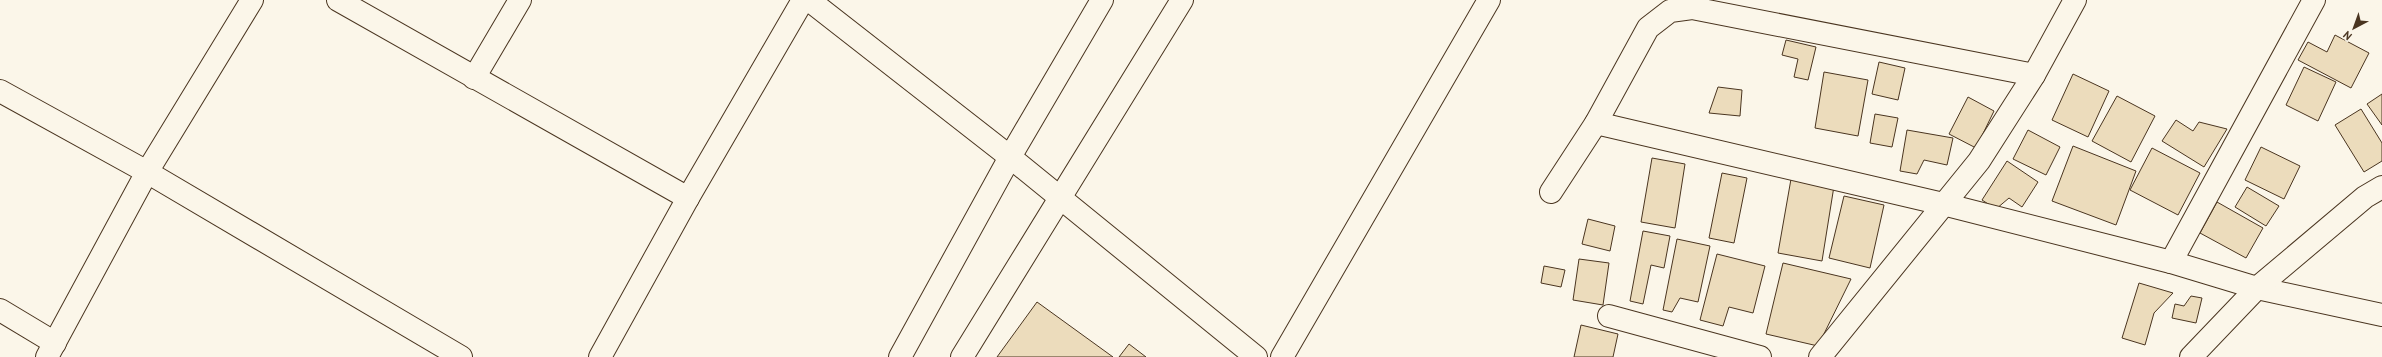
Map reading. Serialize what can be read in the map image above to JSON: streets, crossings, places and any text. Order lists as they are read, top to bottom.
{
  "north": "bottom left"
}
